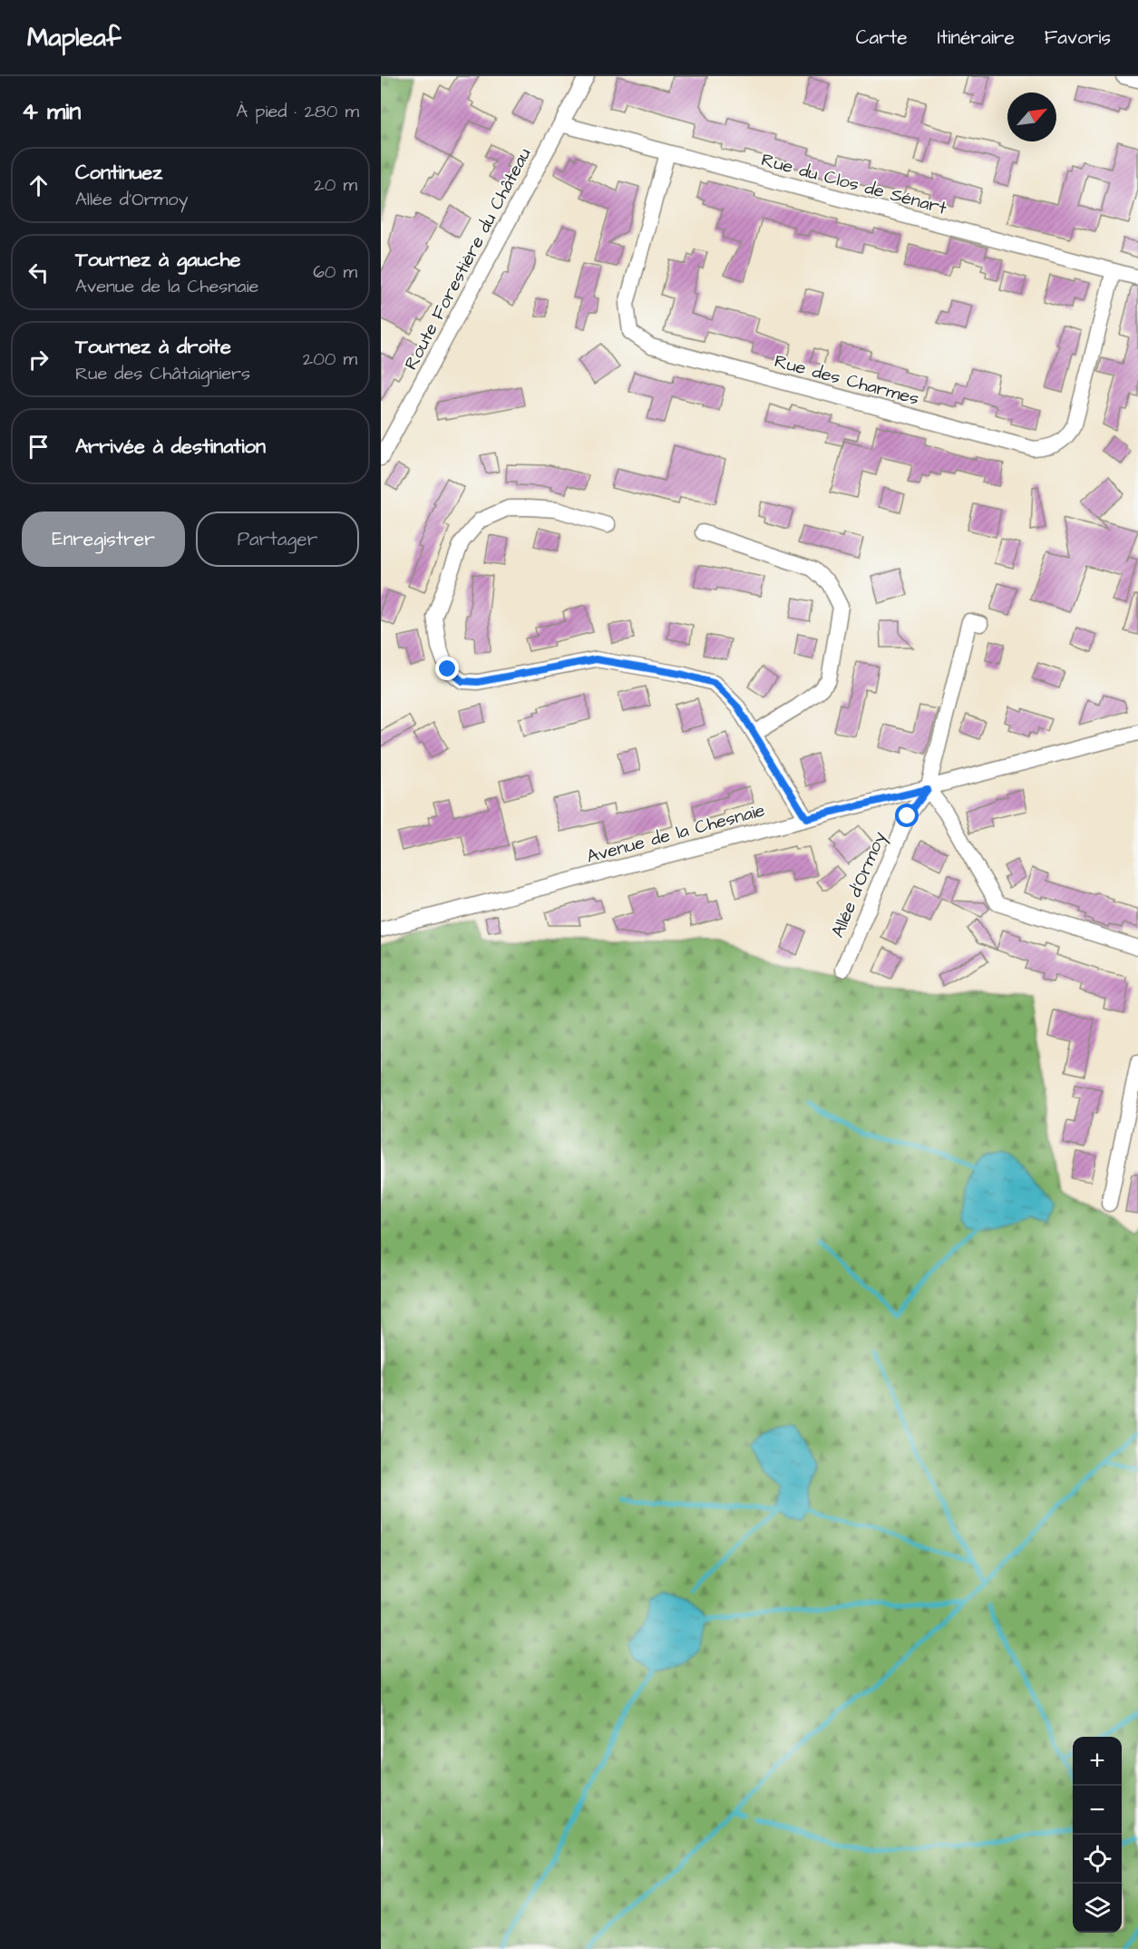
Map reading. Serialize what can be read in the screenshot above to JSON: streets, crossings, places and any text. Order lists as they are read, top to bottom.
{
  "streets": {
    "street": [
      "Rue du Clos de Sénart",
      "Route Forestière du Château",
      "Rue des Charmes",
      "Avenue de la Chesnaie",
      "Allée d'Ormoy"
    ]
  },
  "crossings": [
    ["Rue du Clos de Sénart", "Route Forestière du Château"],
    ["Rue du Clos de Sénart", "Rue des Charmes"],
    ["Avenue de la Chesnaie", "Allée d'Ormoy"]
  ],
  "north": "top right",
  "page": {
    "header": "Mapleaf",
    "nav": ["Carte", "Itinéraire", "Favoris"],
    "heading": ["4 min", "À pied · 280 m"],
    "list": [
      ["Continuez", "Allée d'Ormoy", "20 m"],
      ["Tournez à gauche", "Avenue de la Chesnaie", "60 m"],
      ["Tournez à droite", "Rue des Châtaigniers", "200 m"],
      "Arrivée à destination"
    ],
    "buttons": ["Enregistrer", "Partager"],
    "map_buttons": ["+", "−"]
  }
}
